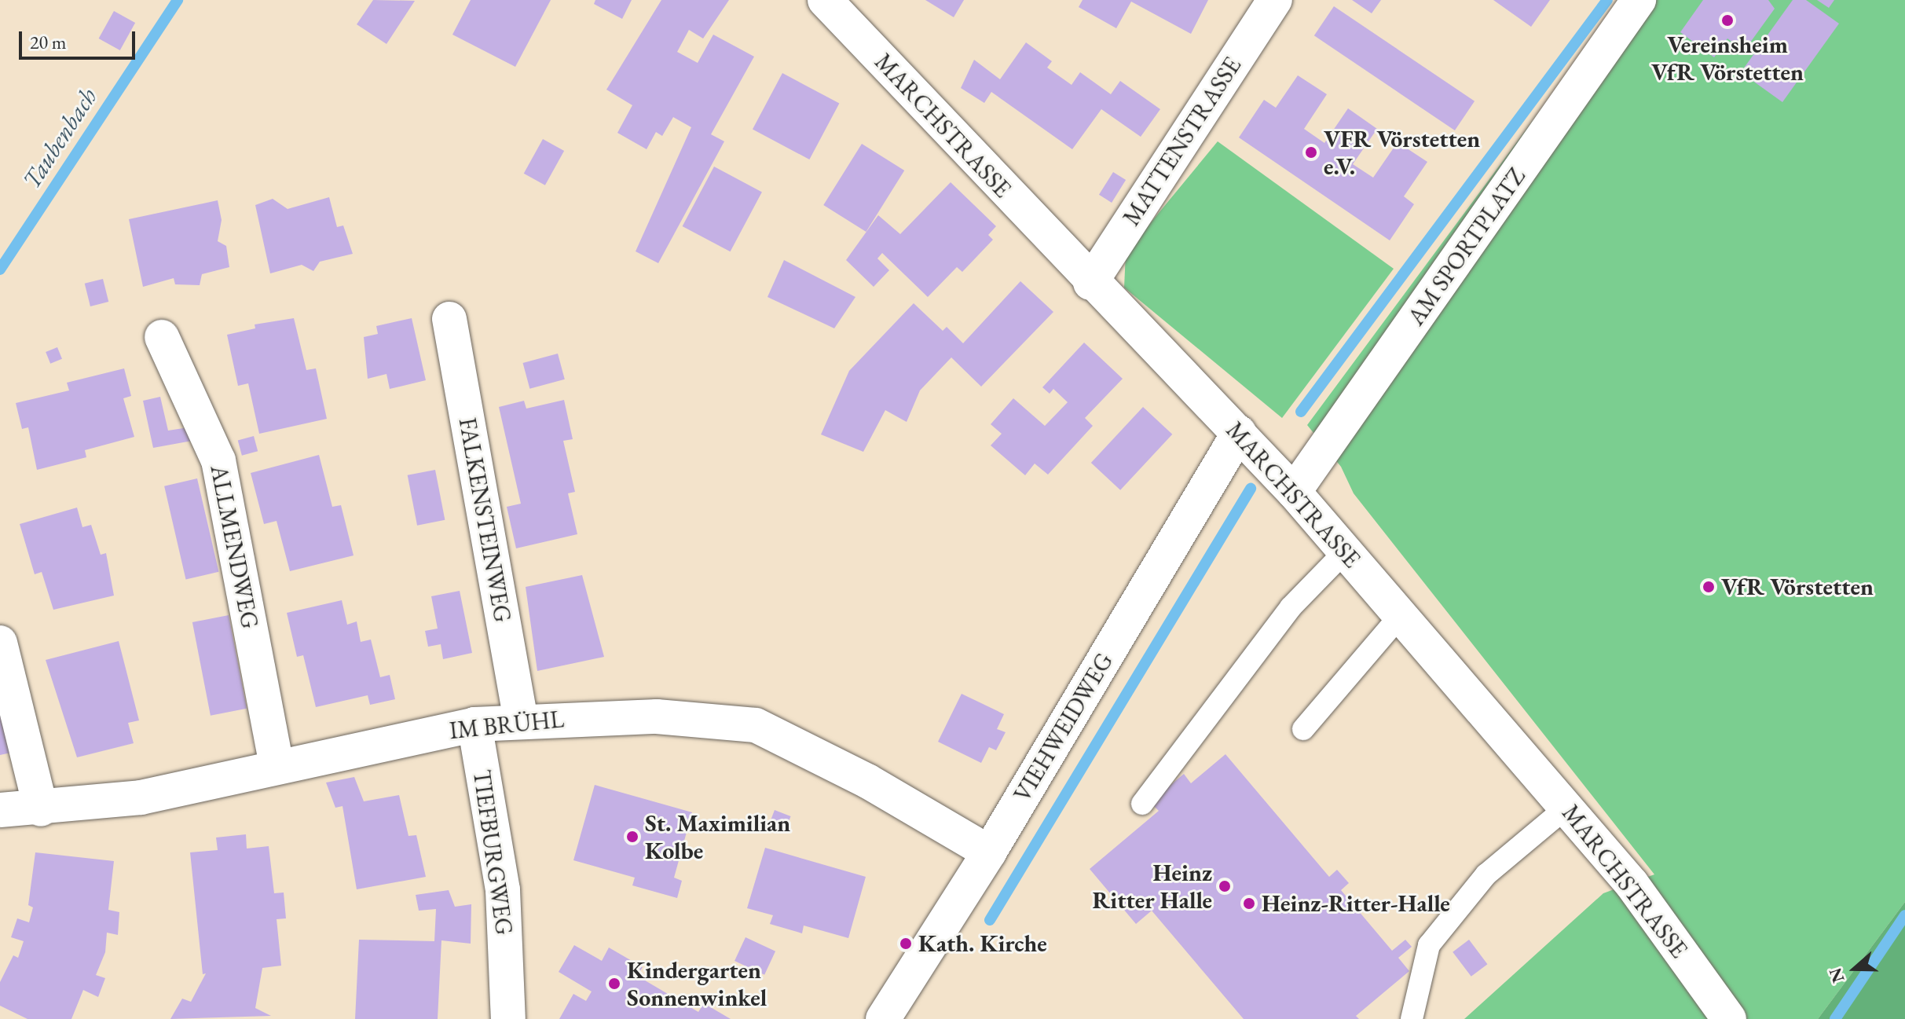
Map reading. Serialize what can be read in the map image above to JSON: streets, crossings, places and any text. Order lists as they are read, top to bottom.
{
  "streets": {
    "street": [
      "MARCHSTRASSE",
      "MATTENSTRASSE",
      "AM SPORTPLATZ",
      "FALKENSTEINWEG",
      "ALLMENDWEG",
      "IM BRÜHL",
      "VIEHWEIDWEG",
      "TIEFBURGWEG"
    ]
  },
  "crossings": [
    ["MARCHSTRASSE", "MATTENSTRASSE"],
    ["MARCHSTRASSE", "AM SPORTPLATZ"],
    ["MARCHSTRASSE", "VIEHWEIDWEG"],
    ["FALKENSTEINWEG", "IM BRÜHL"],
    ["ALLMENDWEG", "IM BRÜHL"],
    ["IM BRÜHL", "VIEHWEIDWEG"],
    ["IM BRÜHL", "TIEFBURGWEG"]
  ],
  "water": ["Taubenbach"],
  "places": [
    "Vereinsheim VfR Vörstetten",
    "VFR Vörstetten e.V.",
    "VfR Vörstetten",
    "St. Maximilian Kolbe",
    "Heinz Ritter Halle",
    "Heinz-Ritter-Halle",
    "Kath. Kirche",
    "Kindergarten Sonnenwinkel"
  ],
  "scale_bar": "20 m",
  "north": "left"
}
